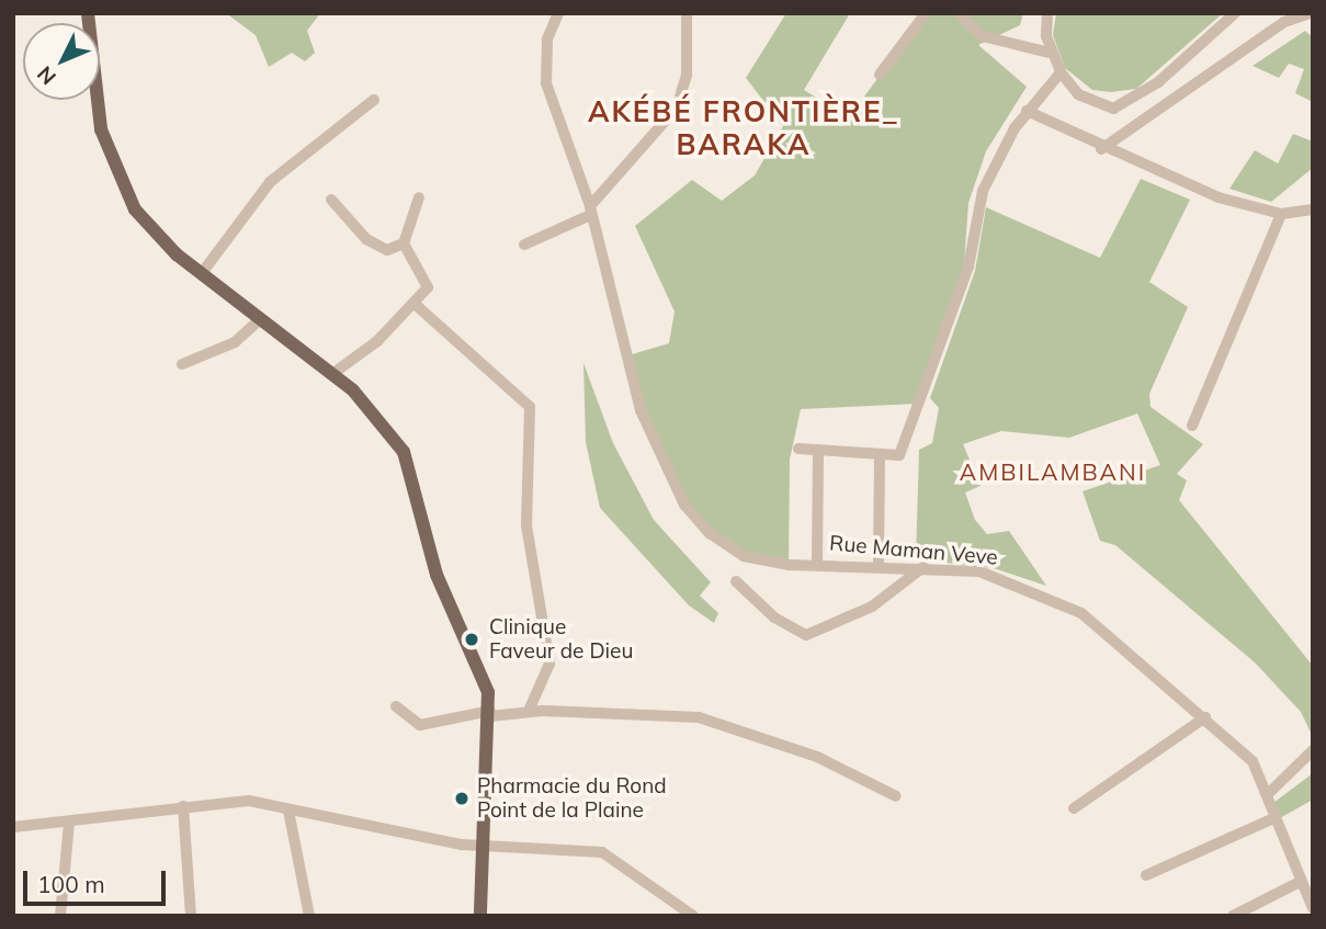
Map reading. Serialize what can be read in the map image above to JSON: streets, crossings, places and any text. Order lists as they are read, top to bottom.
{
  "streets": {
    "street": ["Rue Maman Veve"]
  },
  "districts": ["AKÉBÉ FRONTIÈRE_ BARAKA", "AMBILAMBANI"],
  "places": ["Clinique Faveur de Dieu", "Pharmacie du Rond Point de la Plaine"],
  "scale_bar": "100 m",
  "north": "bottom left"
}
